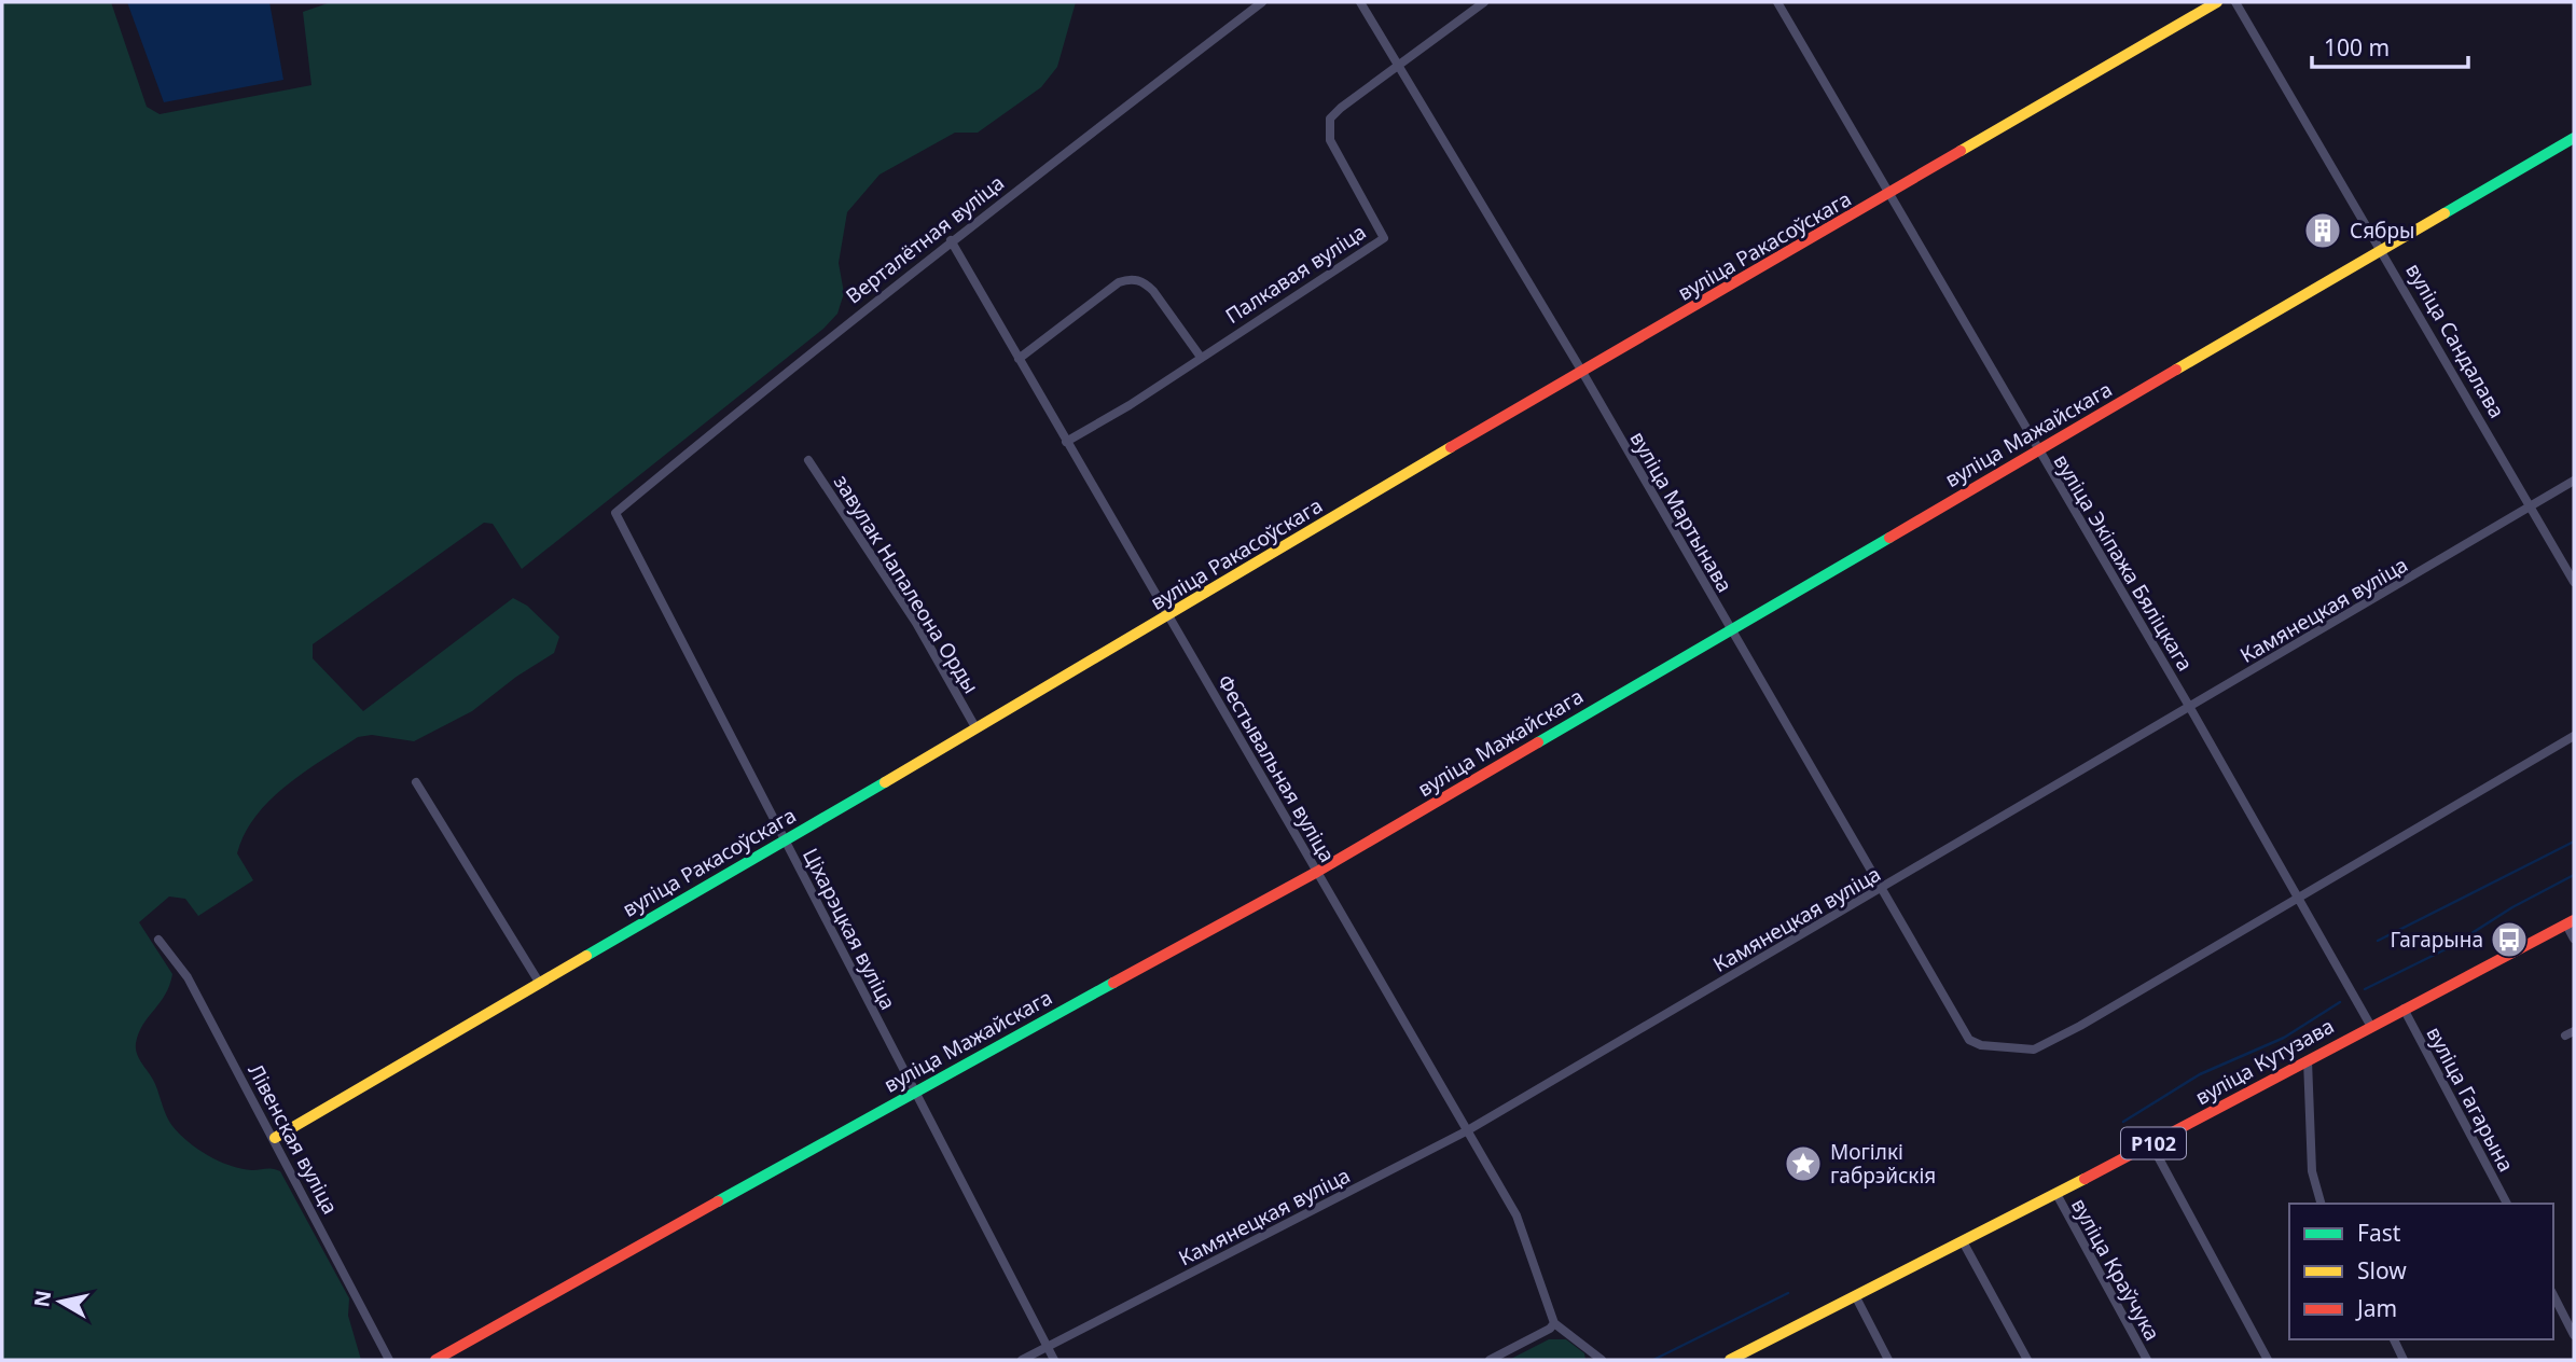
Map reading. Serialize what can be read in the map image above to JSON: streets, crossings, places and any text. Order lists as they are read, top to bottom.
{
  "streets": {
    "street": [
      "Верталётная вуліца",
      "вуліца Ракасоўскага",
      "Палкавая вуліца",
      "вуліца Сандалава",
      "вуліца Мажайскага",
      "вуліца Мартынава",
      "вуліца Экіпажа Бяліцкага",
      "завулак Напалеона Орды",
      "Камянецкая вуліца",
      "Фестывальная вуліца",
      "Ціхарэцкая вуліца",
      "вуліца Кутузава",
      "вуліца Гагарына",
      "Лівенская вуліца",
      "Р102",
      "вуліца Краўчука"
    ]
  },
  "crossings": [
    ["Верталётная вуліца", "Фестывальная вуліца"],
    ["Верталётная вуліца", "Ціхарэцкая вуліца"],
    ["вуліца Ракасоўскага", "вуліца Мартынава"],
    ["вуліца Ракасоўскага", "вуліца Экіпажа Бяліцкага"],
    ["вуліца Ракасоўскага", "завулак Напалеона Орды"],
    ["вуліца Ракасоўскага", "Фестывальная вуліца"],
    ["вуліца Ракасоўскага", "Ціхарэцкая вуліца"],
    ["вуліца Ракасоўскага", "Лівенская вуліца"],
    ["Палкавая вуліца", "вуліца Мартынава"],
    ["Палкавая вуліца", "Фестывальная вуліца"],
    ["вуліца Сандалава", "вуліца Мажайскага"],
    ["вуліца Сандалава", "Камянецкая вуліца"],
    ["вуліца Мажайскага", "вуліца Мартынава"],
    ["вуліца Мажайскага", "вуліца Экіпажа Бяліцкага"],
    ["вуліца Мажайскага", "Фестывальная вуліца"],
    ["вуліца Мажайскага", "Ціхарэцкая вуліца"],
    ["вуліца Мартынава", "вуліца Экіпажа Бяліцкага"],
    ["вуліца Мартынава", "Камянецкая вуліца"],
    ["вуліца Экіпажа Бяліцкага", "Камянецкая вуліца"],
    ["вуліца Экіпажа Бяліцкага", "вуліца Кутузава"],
    ["Камянецкая вуліца", "Фестывальная вуліца"],
    ["Камянецкая вуліца", "Ціхарэцкая вуліца"],
    ["вуліца Кутузава", "вуліца Гагарына"],
    ["вуліца Кутузава", "вуліца Краўчука"]
  ],
  "places": {
    "building": ["Сябры"],
    "bus stop": ["Гагарына"],
    "place": ["Могілкі габрэйскія"]
  },
  "legend": ["Fast", "Slow", "Jam"],
  "scale_bar": "100 m",
  "north": "left"
}
